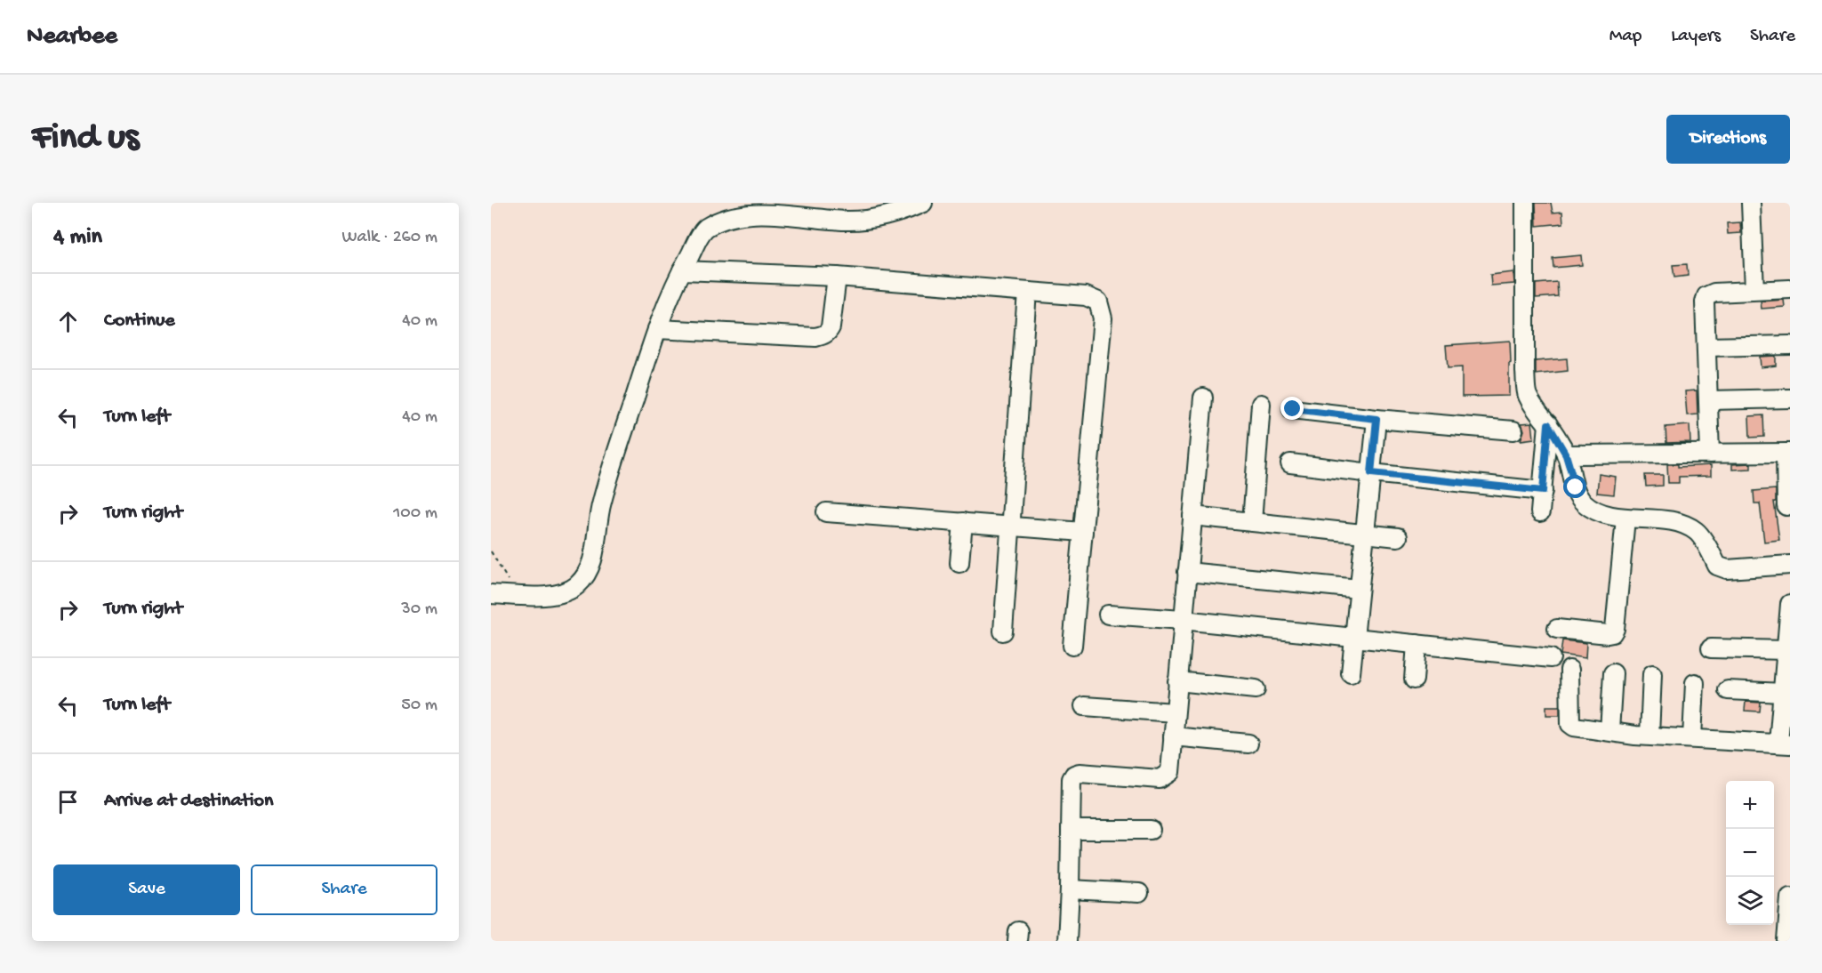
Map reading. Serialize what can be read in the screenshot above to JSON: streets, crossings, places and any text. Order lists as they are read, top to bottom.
{
  "page": {
    "header": "Nearbee",
    "nav": ["Map", "Layers", "Share"],
    "buttons": [
      "Directions",
      ["Save", "Share"]
    ],
    "title": "Find us",
    "heading": ["4 min", "Walk · 260 m"],
    "list": [
      ["Continue", "40 m"],
      ["Turn left", "40 m"],
      ["Turn right", "100 m"],
      ["Turn right", "30 m"],
      ["Turn left", "50 m"],
      "Arrive at destination"
    ],
    "map_buttons": ["+", "−"]
  }
}
